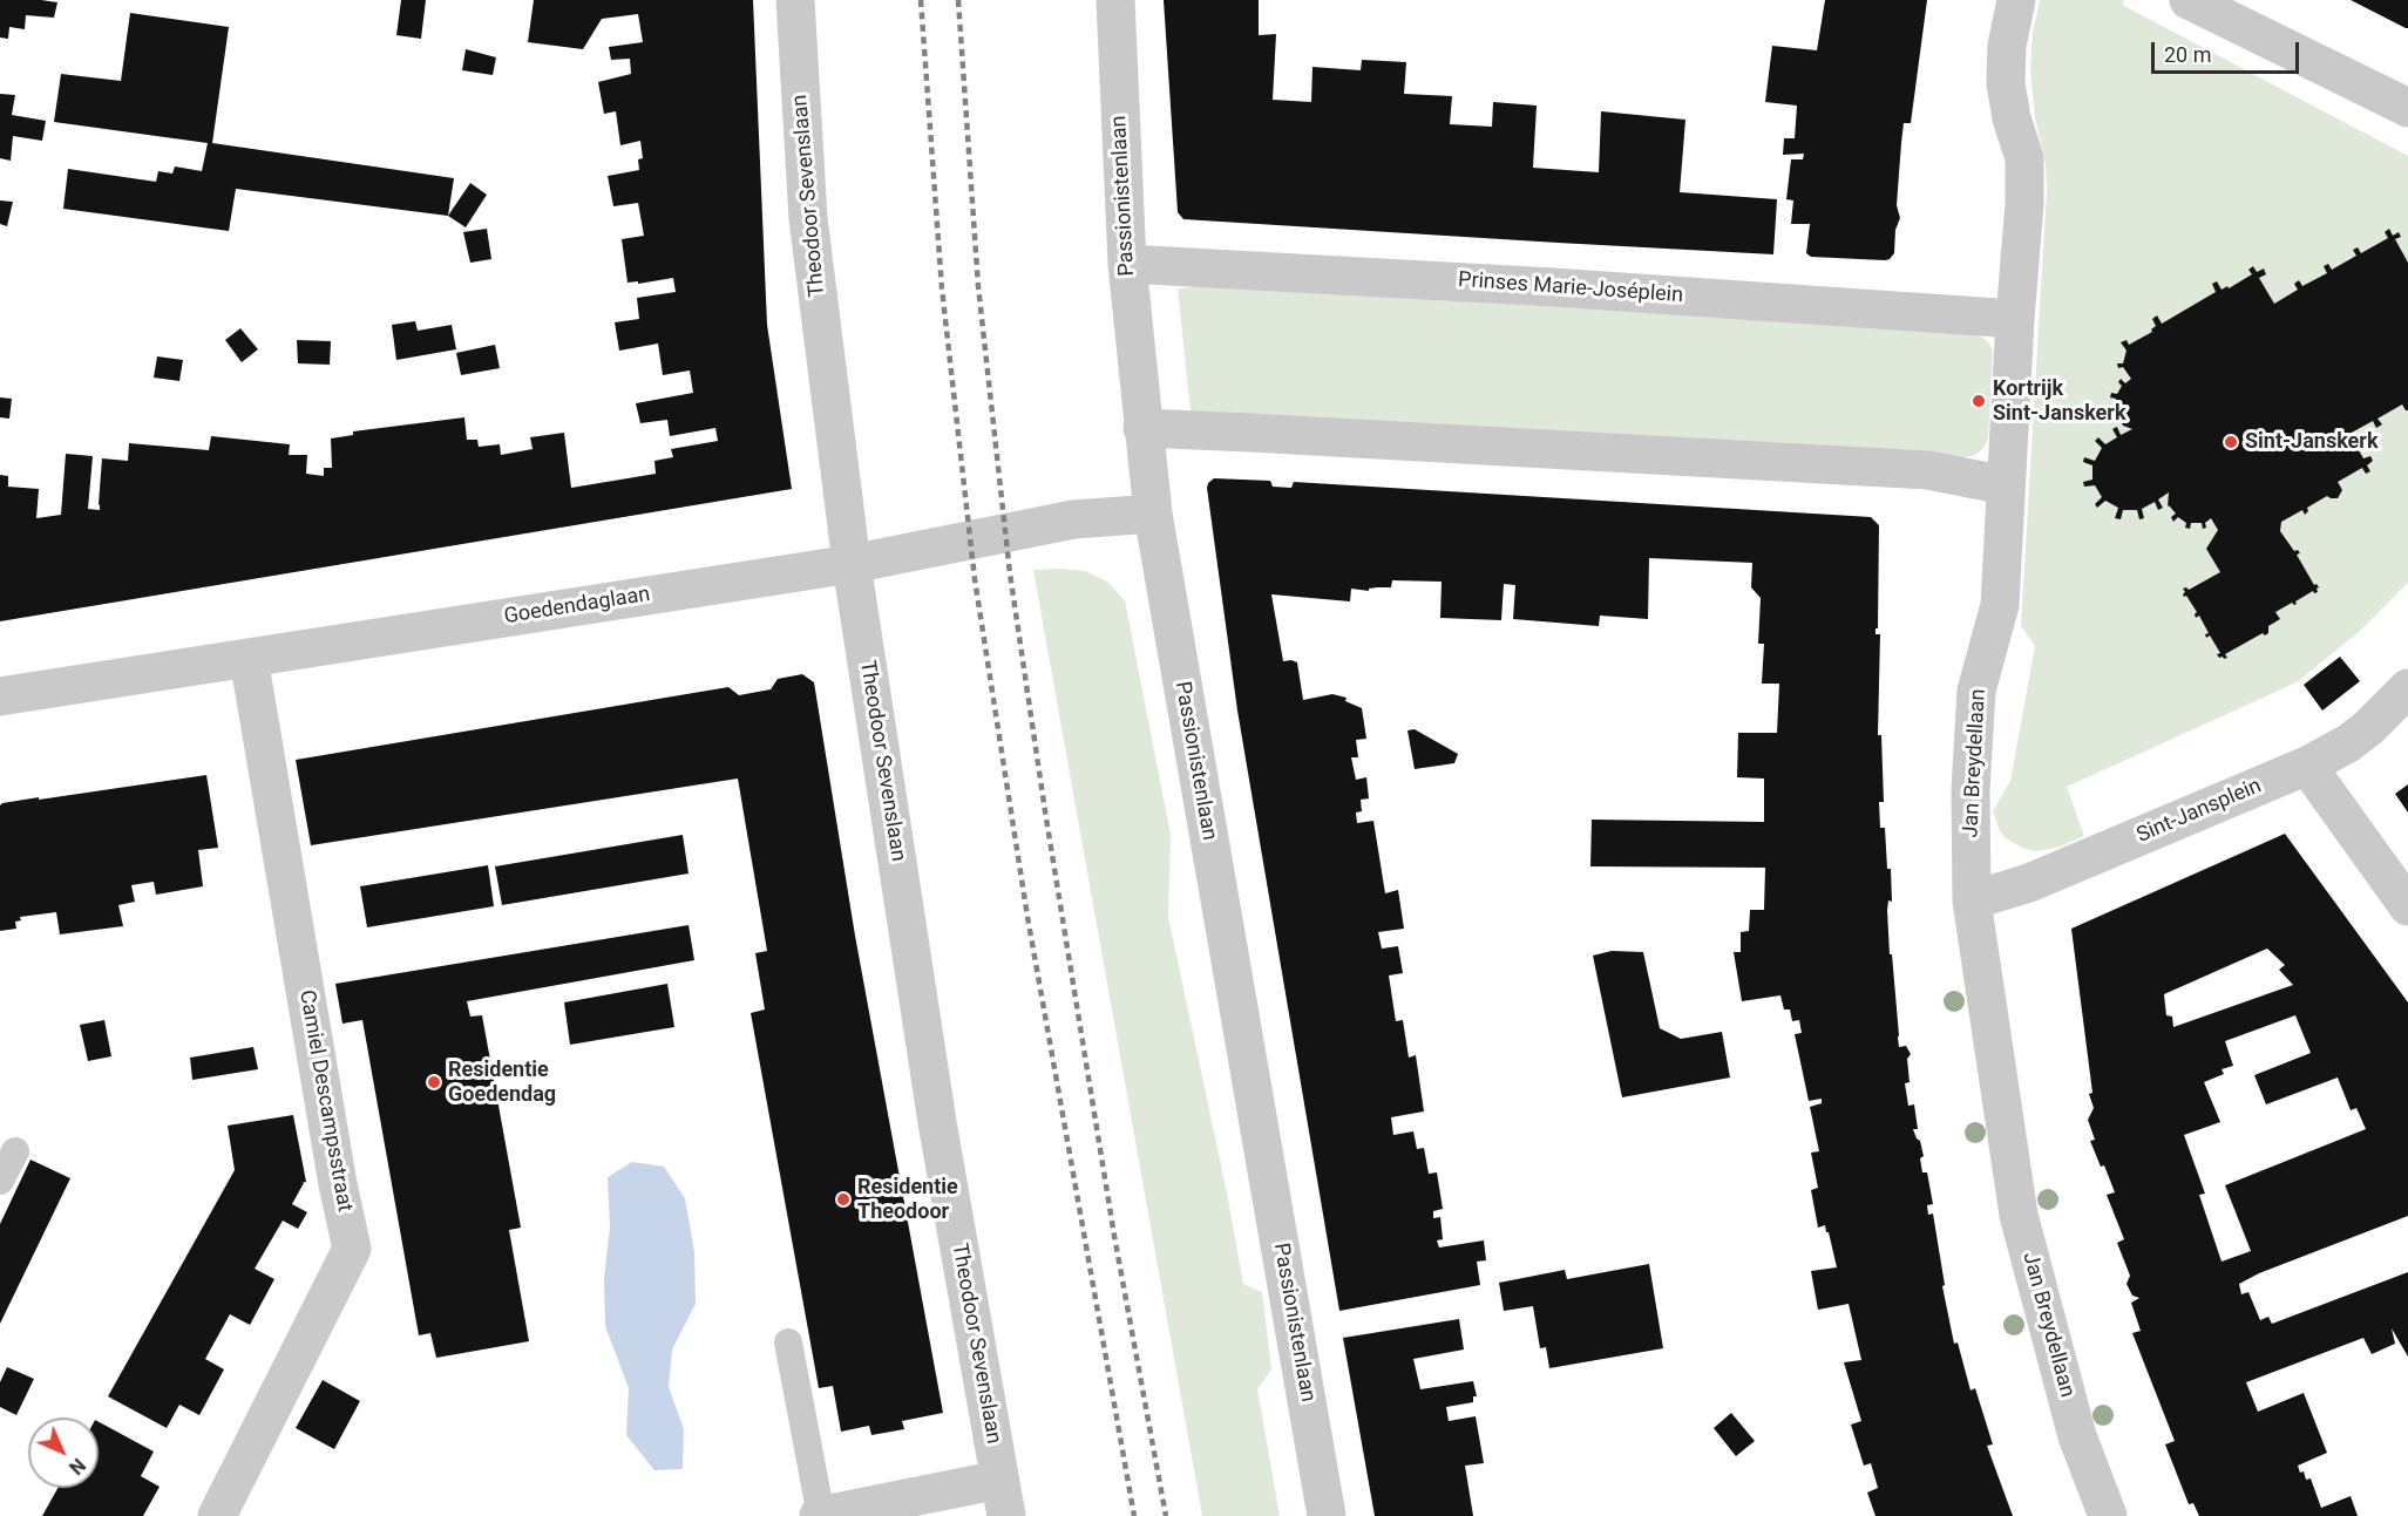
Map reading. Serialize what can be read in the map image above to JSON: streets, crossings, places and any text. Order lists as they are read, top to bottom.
{
  "streets": {
    "street": [
      "Theodoor Sevenslaan",
      "Passionistenlaan",
      "Prinses Marie-Joséplein",
      "Goedendaglaan",
      "Jan Breydellaan",
      "Sint-Jansplein",
      "Camiel Descampsstraat"
    ]
  },
  "crossings": [
    ["Theodoor Sevenslaan", "Goedendaglaan"],
    ["Passionistenlaan", "Prinses Marie-Joséplein"],
    ["Passionistenlaan", "Goedendaglaan"],
    ["Prinses Marie-Joséplein", "Jan Breydellaan"],
    ["Goedendaglaan", "Camiel Descampsstraat"],
    ["Jan Breydellaan", "Sint-Jansplein"]
  ],
  "places": [
    "Kortrijk Sint-Janskerk",
    "Sint-Janskerk",
    "Residentie Goedendag",
    "Residentie Theodoor"
  ],
  "scale_bar": "20 m",
  "north": "bottom right"
}
